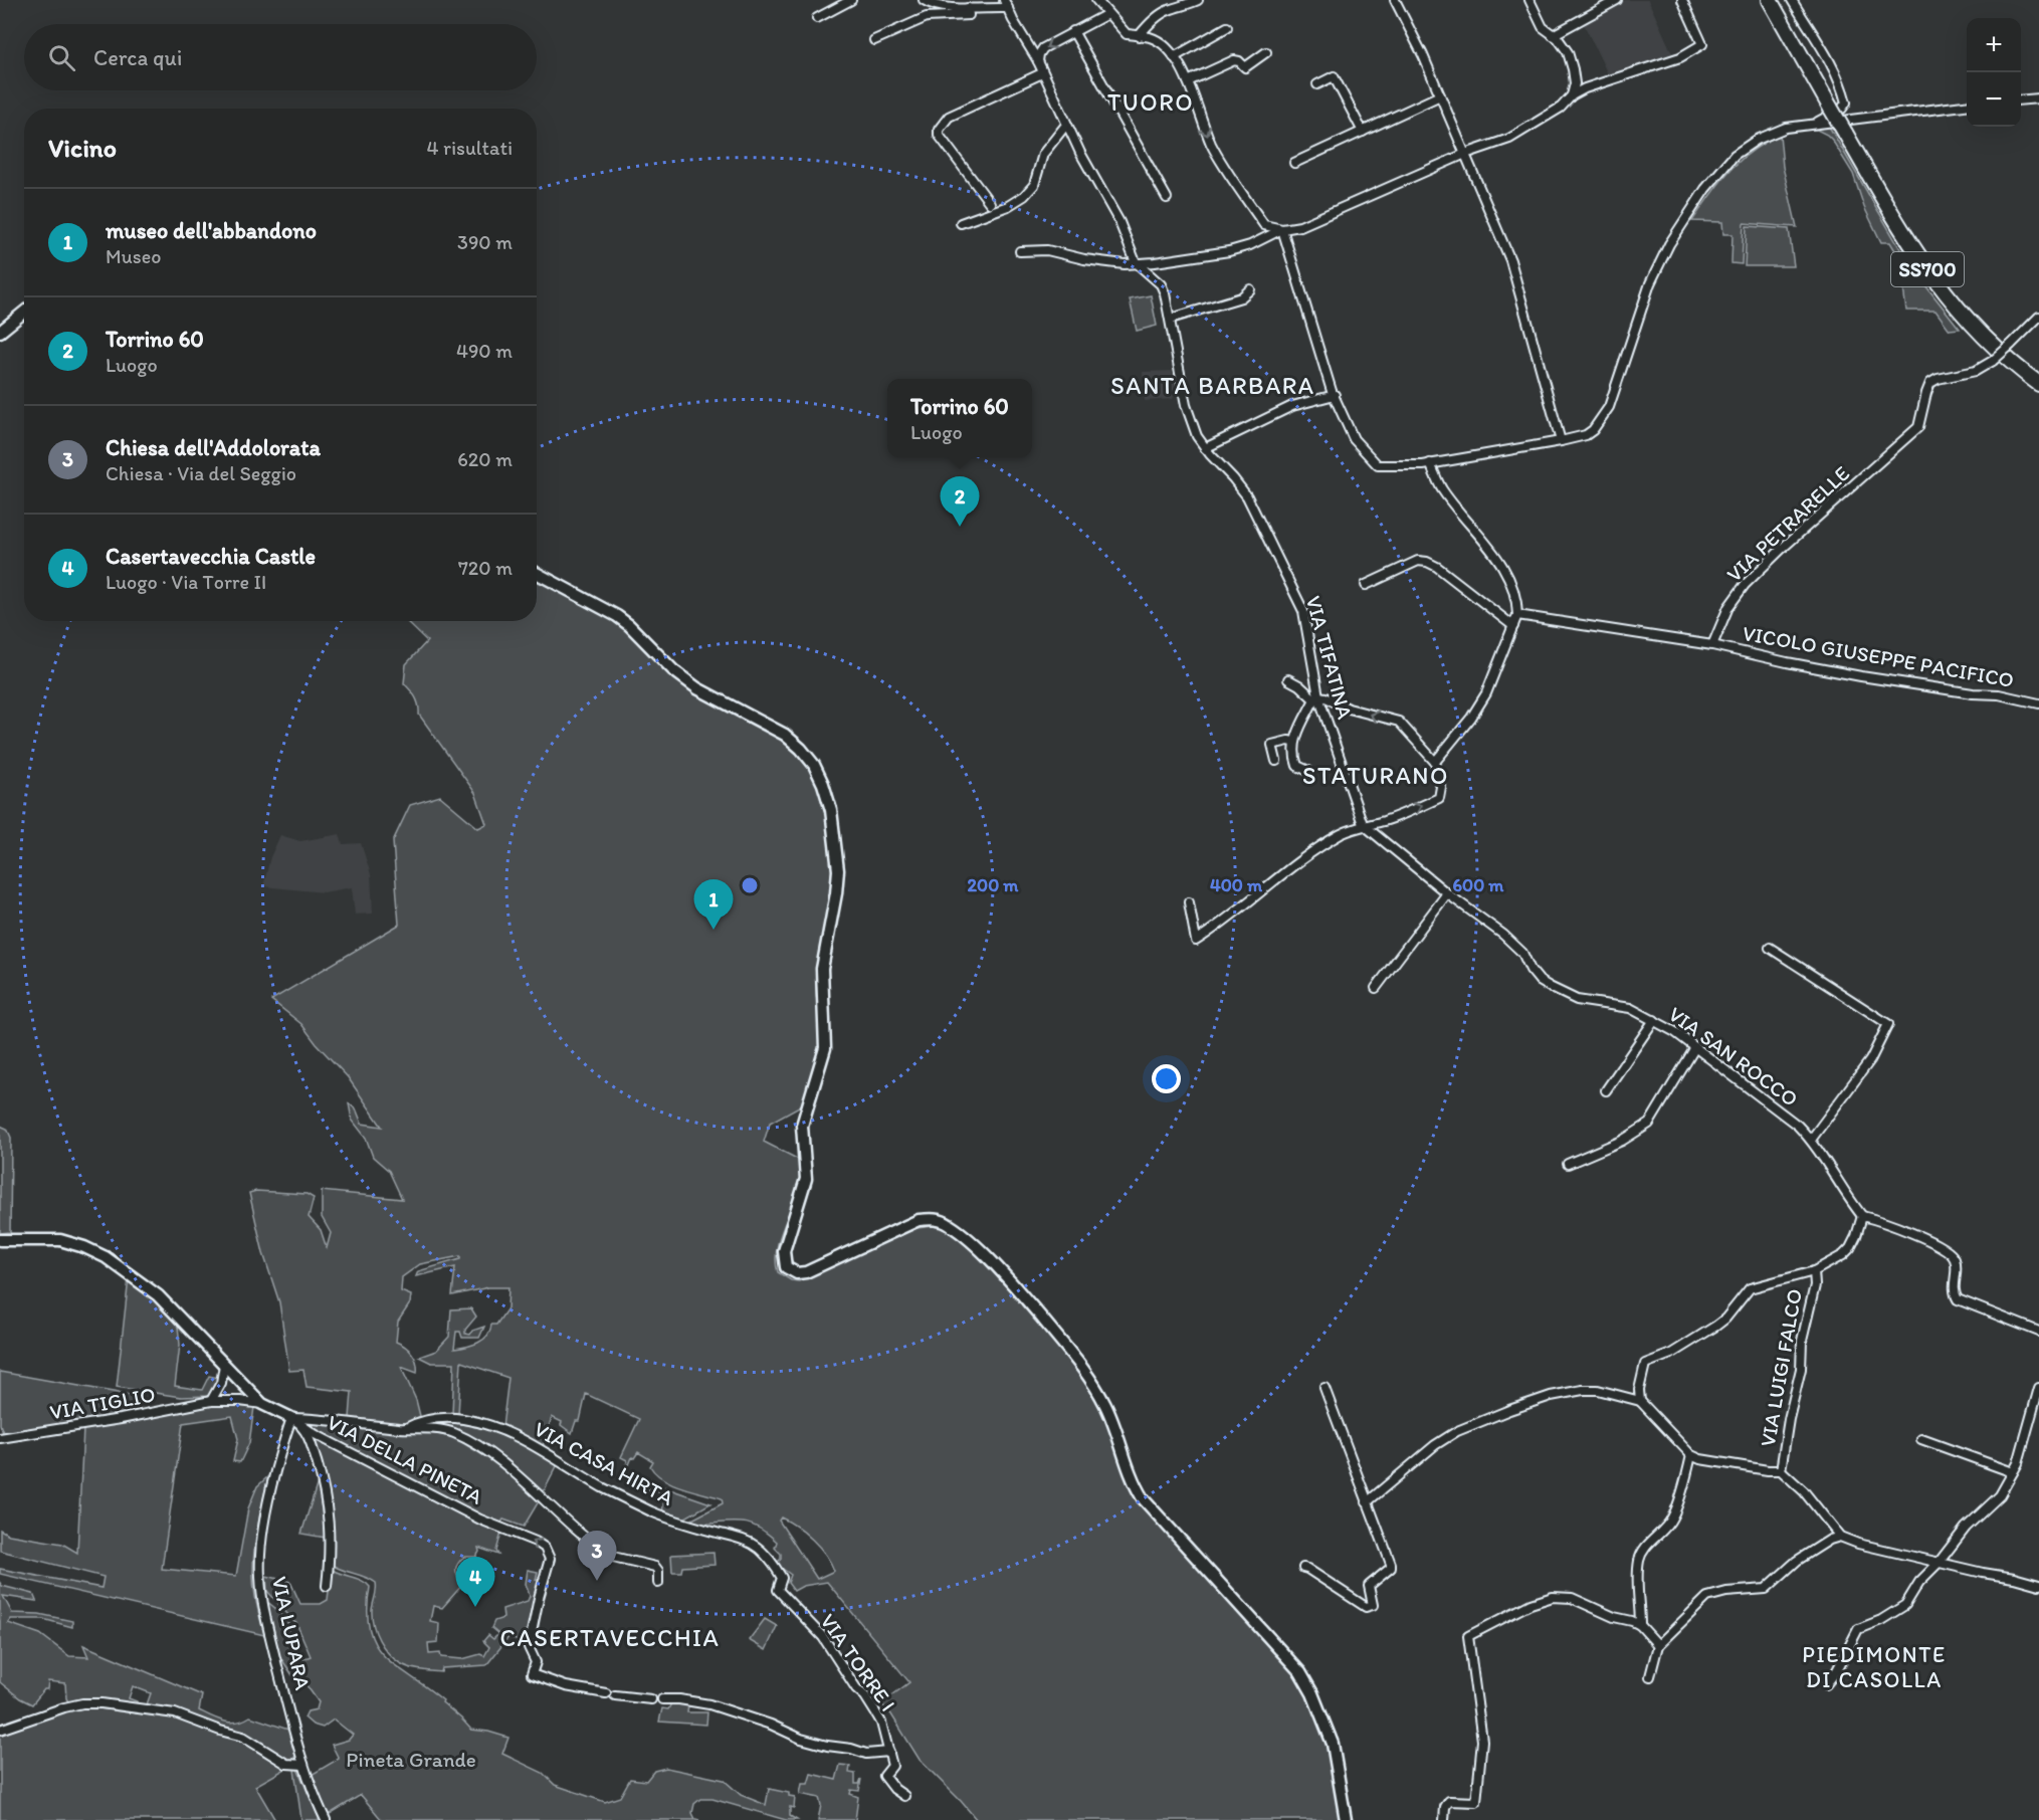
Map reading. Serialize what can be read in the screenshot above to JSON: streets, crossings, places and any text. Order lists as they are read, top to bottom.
{
  "streets": {
    "highway": ["SS700"],
    "street": [
      "VIA PETRARELLE",
      "VICOLO GIUSEPPE PACIFICO",
      "VIA TIFATINA",
      "VIA SAN ROCCO",
      "VIA LUIGI FALCO",
      "VIA TIGLIO",
      "VIA DELLA PINETA",
      "VIA CASA HIRTA",
      "VIA LUPARA",
      "VIA TORRE I"
    ]
  },
  "crossings": [
    ["VIA PETRARELLE", "VICOLO GIUSEPPE PACIFICO"],
    ["VIA DELLA PINETA", "VIA LUPARA"],
    ["VIA CASA HIRTA", "VIA TORRE I"]
  ],
  "districts": [
    "TUORO",
    "SANTA BARBARA",
    "STATURANO",
    "CASERTAVECCHIA",
    "PIEDIMONTE DI CASOLLA"
  ],
  "parks": ["Pineta Grande"],
  "page": {
    "map_buttons": ["+", "−"],
    "search": "Cerca qui",
    "heading": ["Vicino", "4 risultati"],
    "list": [
      {
        "mark": "1",
        "name": "museo dell'abbandono",
        "note": "Museo",
        "value": "390 m"
      },
      {
        "mark": "2",
        "name": "Torrino 60",
        "note": "Luogo",
        "value": "490 m"
      },
      {
        "mark": "3",
        "name": "Chiesa dell'Addolorata",
        "note": "Chiesa · Via del Seggio",
        "value": "620 m"
      },
      {
        "mark": "4",
        "name": "Casertavecchia Castle",
        "note": "Luogo · Via Torre II",
        "value": "720 m"
      }
    ],
    "popup": ["Torrino 60", "Luogo"],
    "pins": [
      "2",
      "1",
      "3",
      "4"
    ]
  },
  "rings": ["200 m", "400 m", "600 m"]
}
